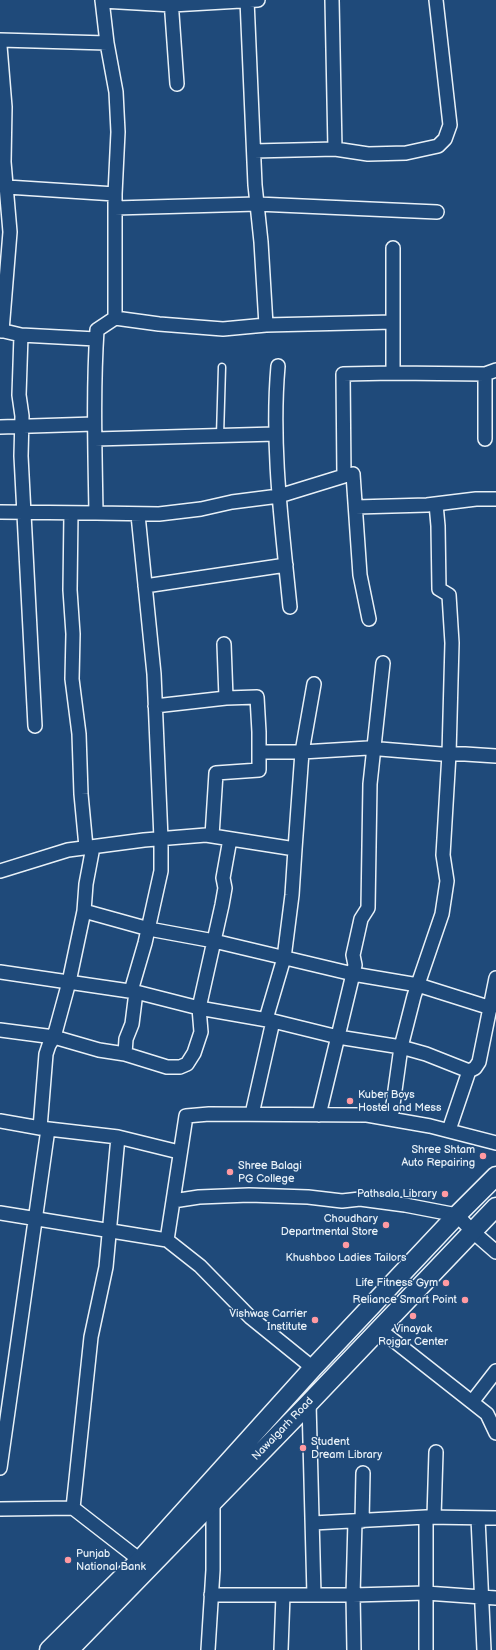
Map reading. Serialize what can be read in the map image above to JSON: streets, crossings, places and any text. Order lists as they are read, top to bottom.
{
  "streets": {
    "street": ["Nawalgarh Road"]
  },
  "places": [
    "Kuber Boys Hostel and Mess",
    "Shree Shtam Auto Repairing",
    "Shree Balagi PG College",
    "Pathsala Library",
    "Choudhary Departmental Store",
    "Khushboo Ladies Tailors",
    "Life Fitness Gym",
    "Reliance Smart Point",
    "Vinayak Rojgar Center",
    "Vishwas Carrier Institute",
    "Student Dream Library",
    "Punjab National Bank"
  ]
}
